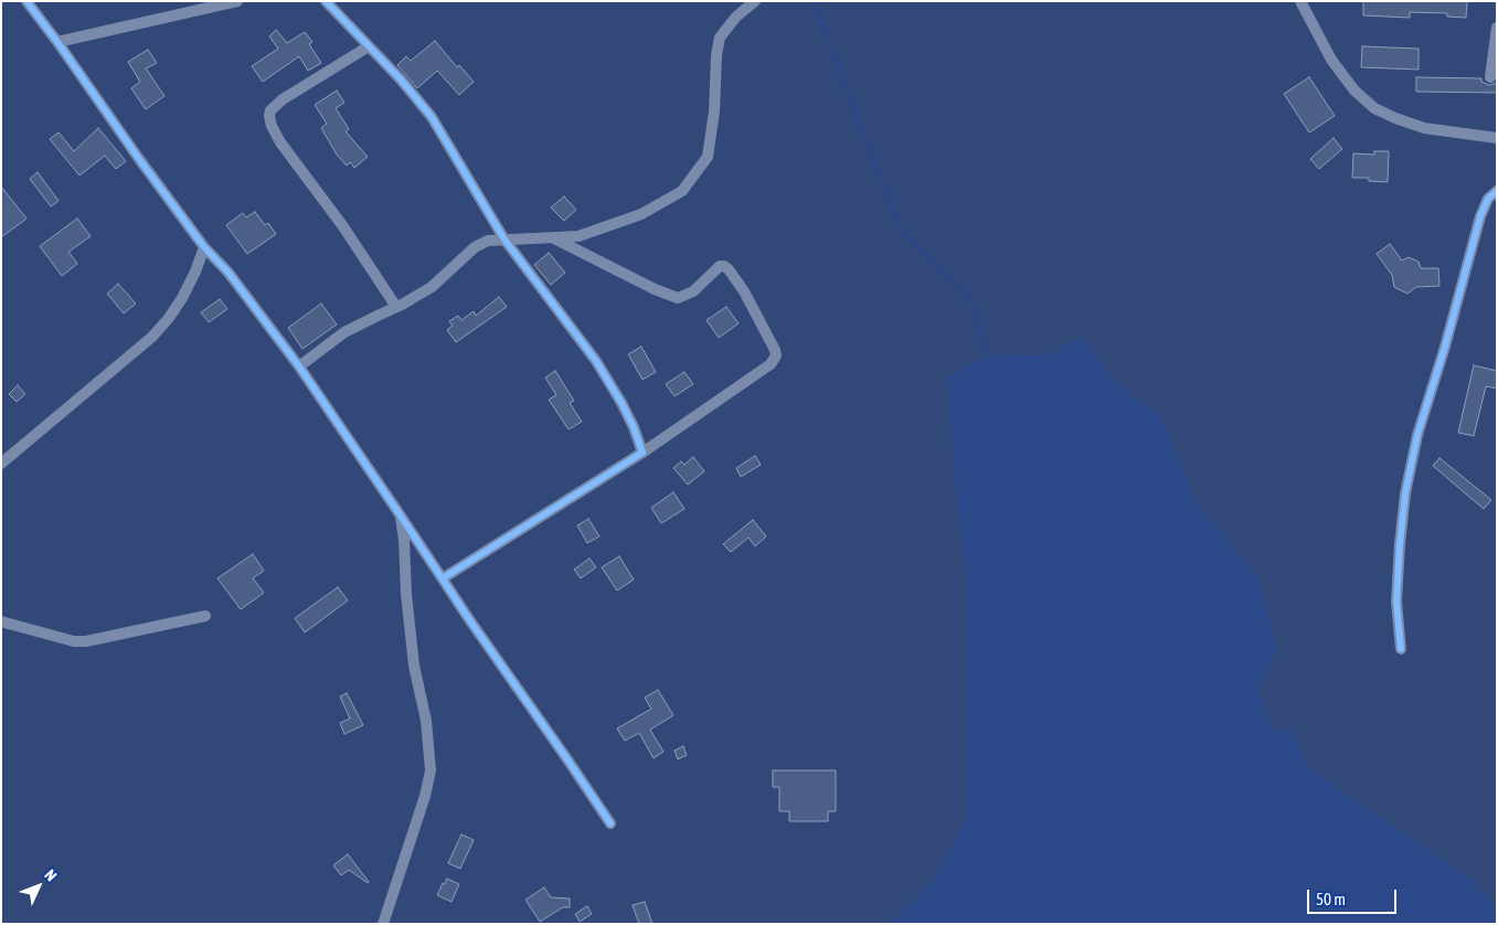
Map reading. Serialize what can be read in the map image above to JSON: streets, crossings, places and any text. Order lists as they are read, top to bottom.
{
  "scale_bar": "50 m",
  "north": "top right"
}
